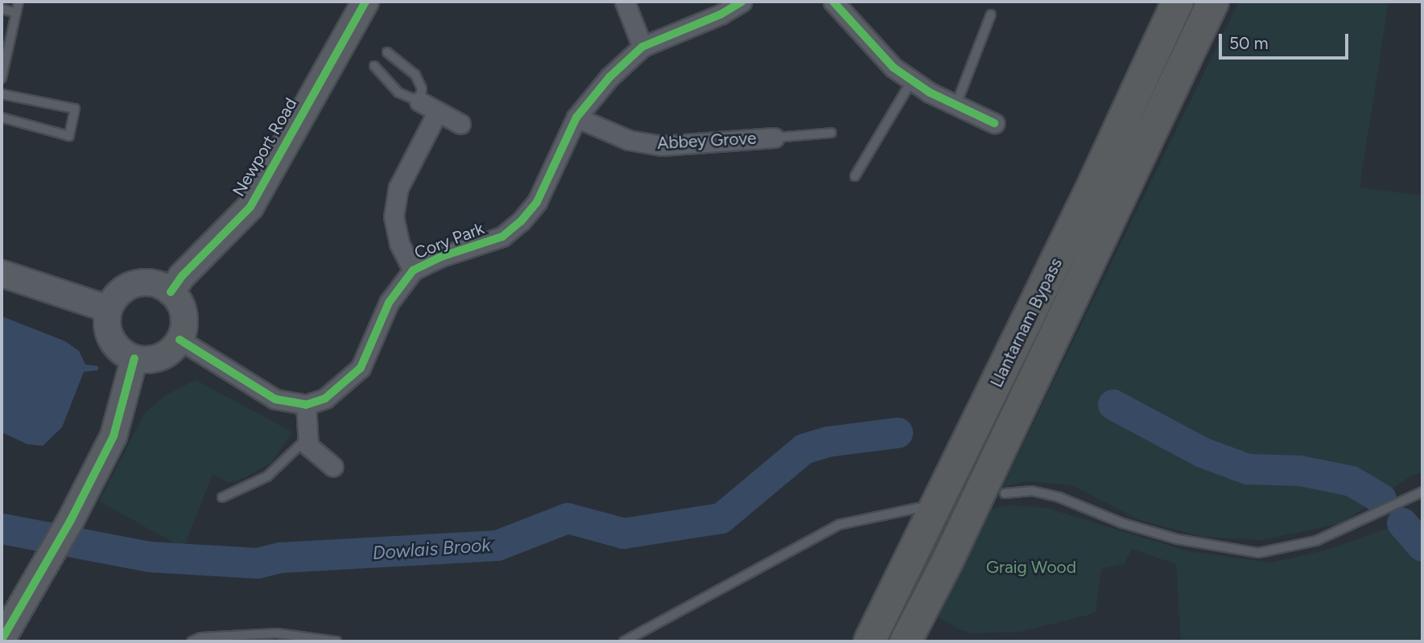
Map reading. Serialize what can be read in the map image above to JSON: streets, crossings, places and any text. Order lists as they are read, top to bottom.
{
  "streets": {
    "highway": ["Llantarnam Bypass"],
    "street": ["Abbey Grove", "Newport Road", "Cory Park"]
  },
  "crossings": [
    ["Abbey Grove", "Cory Park"]
  ],
  "water": ["Dowlais Brook"],
  "parks": ["Graig Wood"],
  "scale_bar": "50 m"
}
